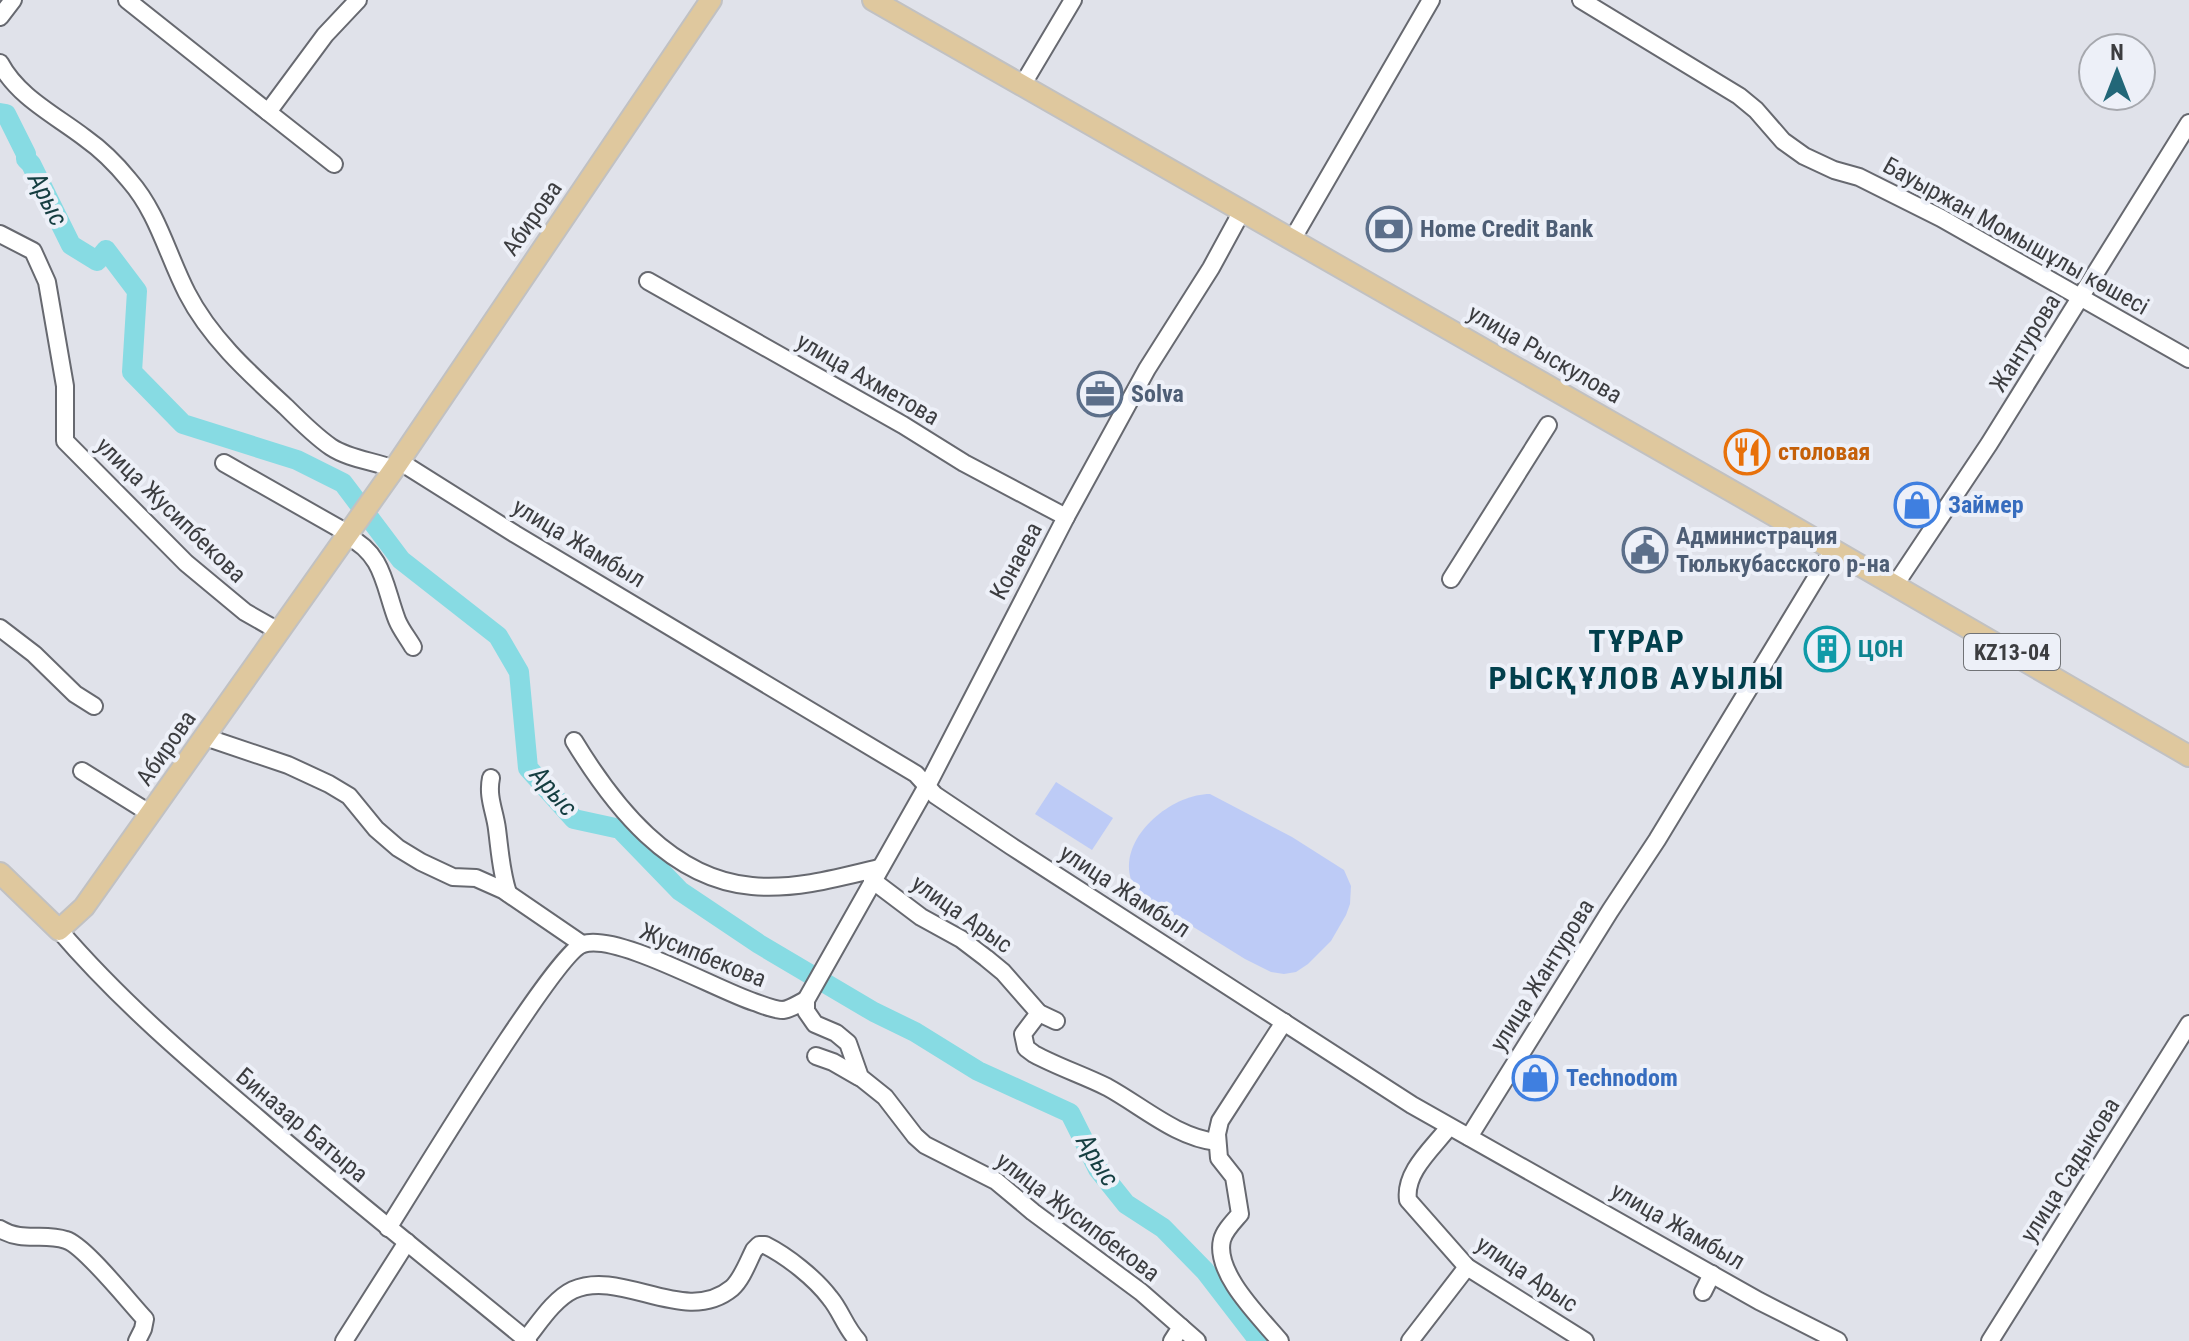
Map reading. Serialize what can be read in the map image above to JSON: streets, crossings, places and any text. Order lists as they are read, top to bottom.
{
  "streets": {
    "main road": ["Абирова", "улица Рыскулова", "KZ13-04"],
    "street": [
      "Бауыржан Момышұлы көшесі",
      "Жантурова",
      "улица Ахметова",
      "улица Жусипбекова",
      "улица Жамбыл",
      "Конаева",
      "улица Арыс",
      "Жусипбекова",
      "улица Жантурова",
      "Биназар Батыра",
      "улица Садыкова"
    ]
  },
  "crossings": [
    ["Абирова", "улица Жусипбекова"],
    ["Абирова", "улица Жамбыл"],
    ["Абирова", "Биназар Батыра"],
    ["Бауыржан Момышұлы көшесі", "Жантурова"],
    ["Жантурова", "улица Рыскулова"],
    ["улица Рыскулова", "Конаева"],
    ["улица Рыскулова", "улица Жантурова"],
    ["улица Ахметова", "Конаева"],
    ["улица Жусипбекова", "Конаева"],
    ["улица Жусипбекова", "Жусипбекова"],
    ["улица Жамбыл", "Конаева"],
    ["улица Жамбыл", "улица Арыс"],
    ["улица Жамбыл", "улица Жантурова"],
    ["Конаева", "улица Арыс"],
    ["Конаева", "Жусипбекова"]
  ],
  "districts": ["ТҰРАР РЫСҚҰЛОВ АУЫЛЫ"],
  "water": ["Арыс"],
  "places": {
    "bank": ["Home Credit Bank"],
    "office": ["Solva"],
    "restaurant": ["столовая"],
    "shop": ["Займер", "Technodom"],
    "public building": ["Администрация Тюлькубасского р-на"],
    "building": ["ЦОН"]
  },
  "north": "top"
}
